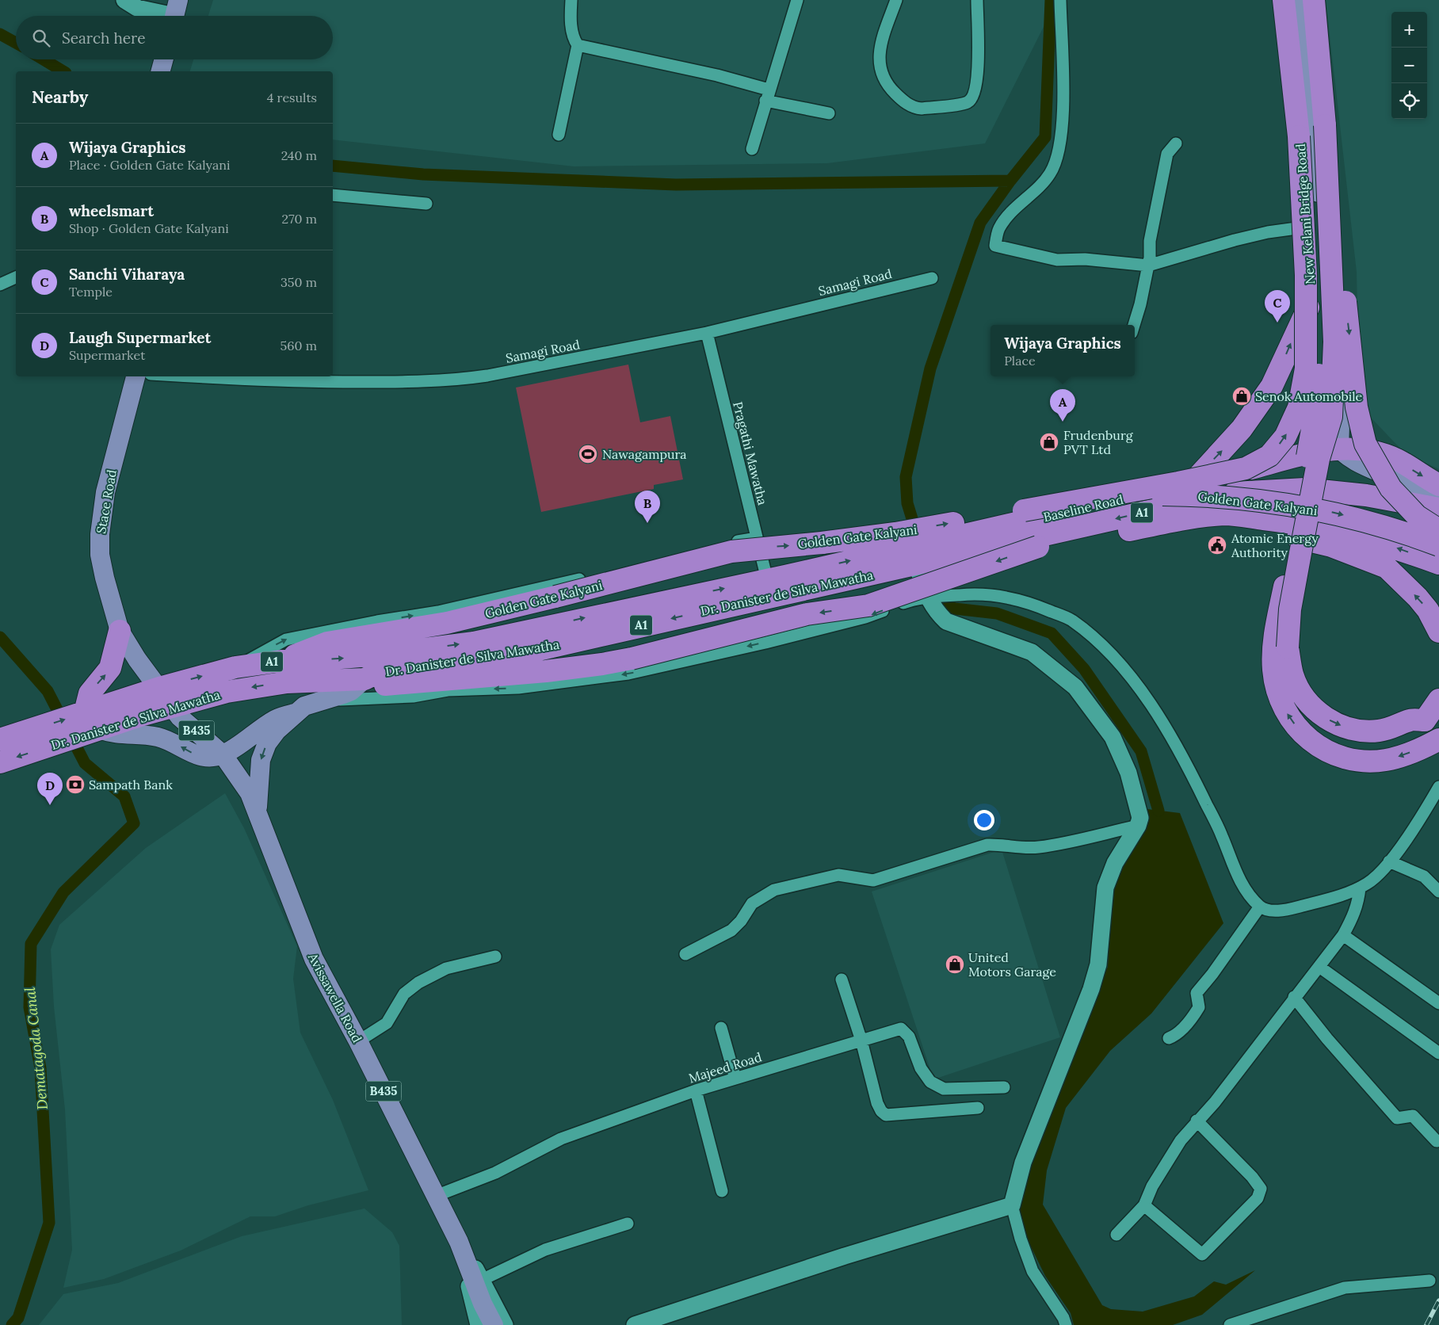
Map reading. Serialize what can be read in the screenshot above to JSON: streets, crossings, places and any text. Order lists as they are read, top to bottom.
{
  "streets": {
    "highway": [
      "New Kelani Bridge Road",
      "Golden Gate Kalyani",
      "Baseline Road",
      "A1",
      "Dr. Danister de Silva Mawatha"
    ],
    "main road": ["Stace Road", "B435", "Avissawella Road"],
    "street": ["Samagi Road", "Pragathi Mawatha", "Majeed Road"]
  },
  "crossings": [
    ["New Kelani Bridge Road", "Baseline Road"],
    ["Samagi Road", "Pragathi Mawatha"],
    ["Pragathi Mawatha", "Dr. Danister de Silva Mawatha"],
    ["Stace Road", "Dr. Danister de Silva Mawatha"],
    ["Stace Road", "Avissawella Road"],
    ["Golden Gate Kalyani", "Dr. Danister de Silva Mawatha"],
    ["Baseline Road", "Dr. Danister de Silva Mawatha"],
    ["Dr. Danister de Silva Mawatha", "Avissawella Road"],
    ["B435", "Avissawella Road"],
    ["Avissawella Road", "Majeed Road"]
  ],
  "water": ["Dematagoda Canal"],
  "places": {
    "shop": ["Senok Automobile", "Frudenburg PVT Ltd", "United Motors Garage"],
    "sports": ["Nawagampura"],
    "public building": ["Atomic Energy Authority"],
    "bank": ["Sampath Bank"]
  },
  "page": {
    "map_buttons": ["+", "−"],
    "search": "Search here",
    "heading": ["Nearby", "4 results"],
    "list": [
      {
        "mark": "A",
        "name": "Wijaya Graphics",
        "note": "Place · Golden Gate Kalyani",
        "value": "240 m"
      },
      {
        "mark": "B",
        "name": "wheelsmart",
        "note": "Shop · Golden Gate Kalyani",
        "value": "270 m"
      },
      {
        "mark": "C",
        "name": "Sanchi Viharaya",
        "note": "Temple",
        "value": "350 m"
      },
      {
        "mark": "D",
        "name": "Laugh Supermarket",
        "note": "Supermarket",
        "value": "560 m"
      }
    ],
    "pins": [
      "C",
      "A",
      "B",
      "D"
    ],
    "popup": ["Wijaya Graphics", "Place"]
  }
}
